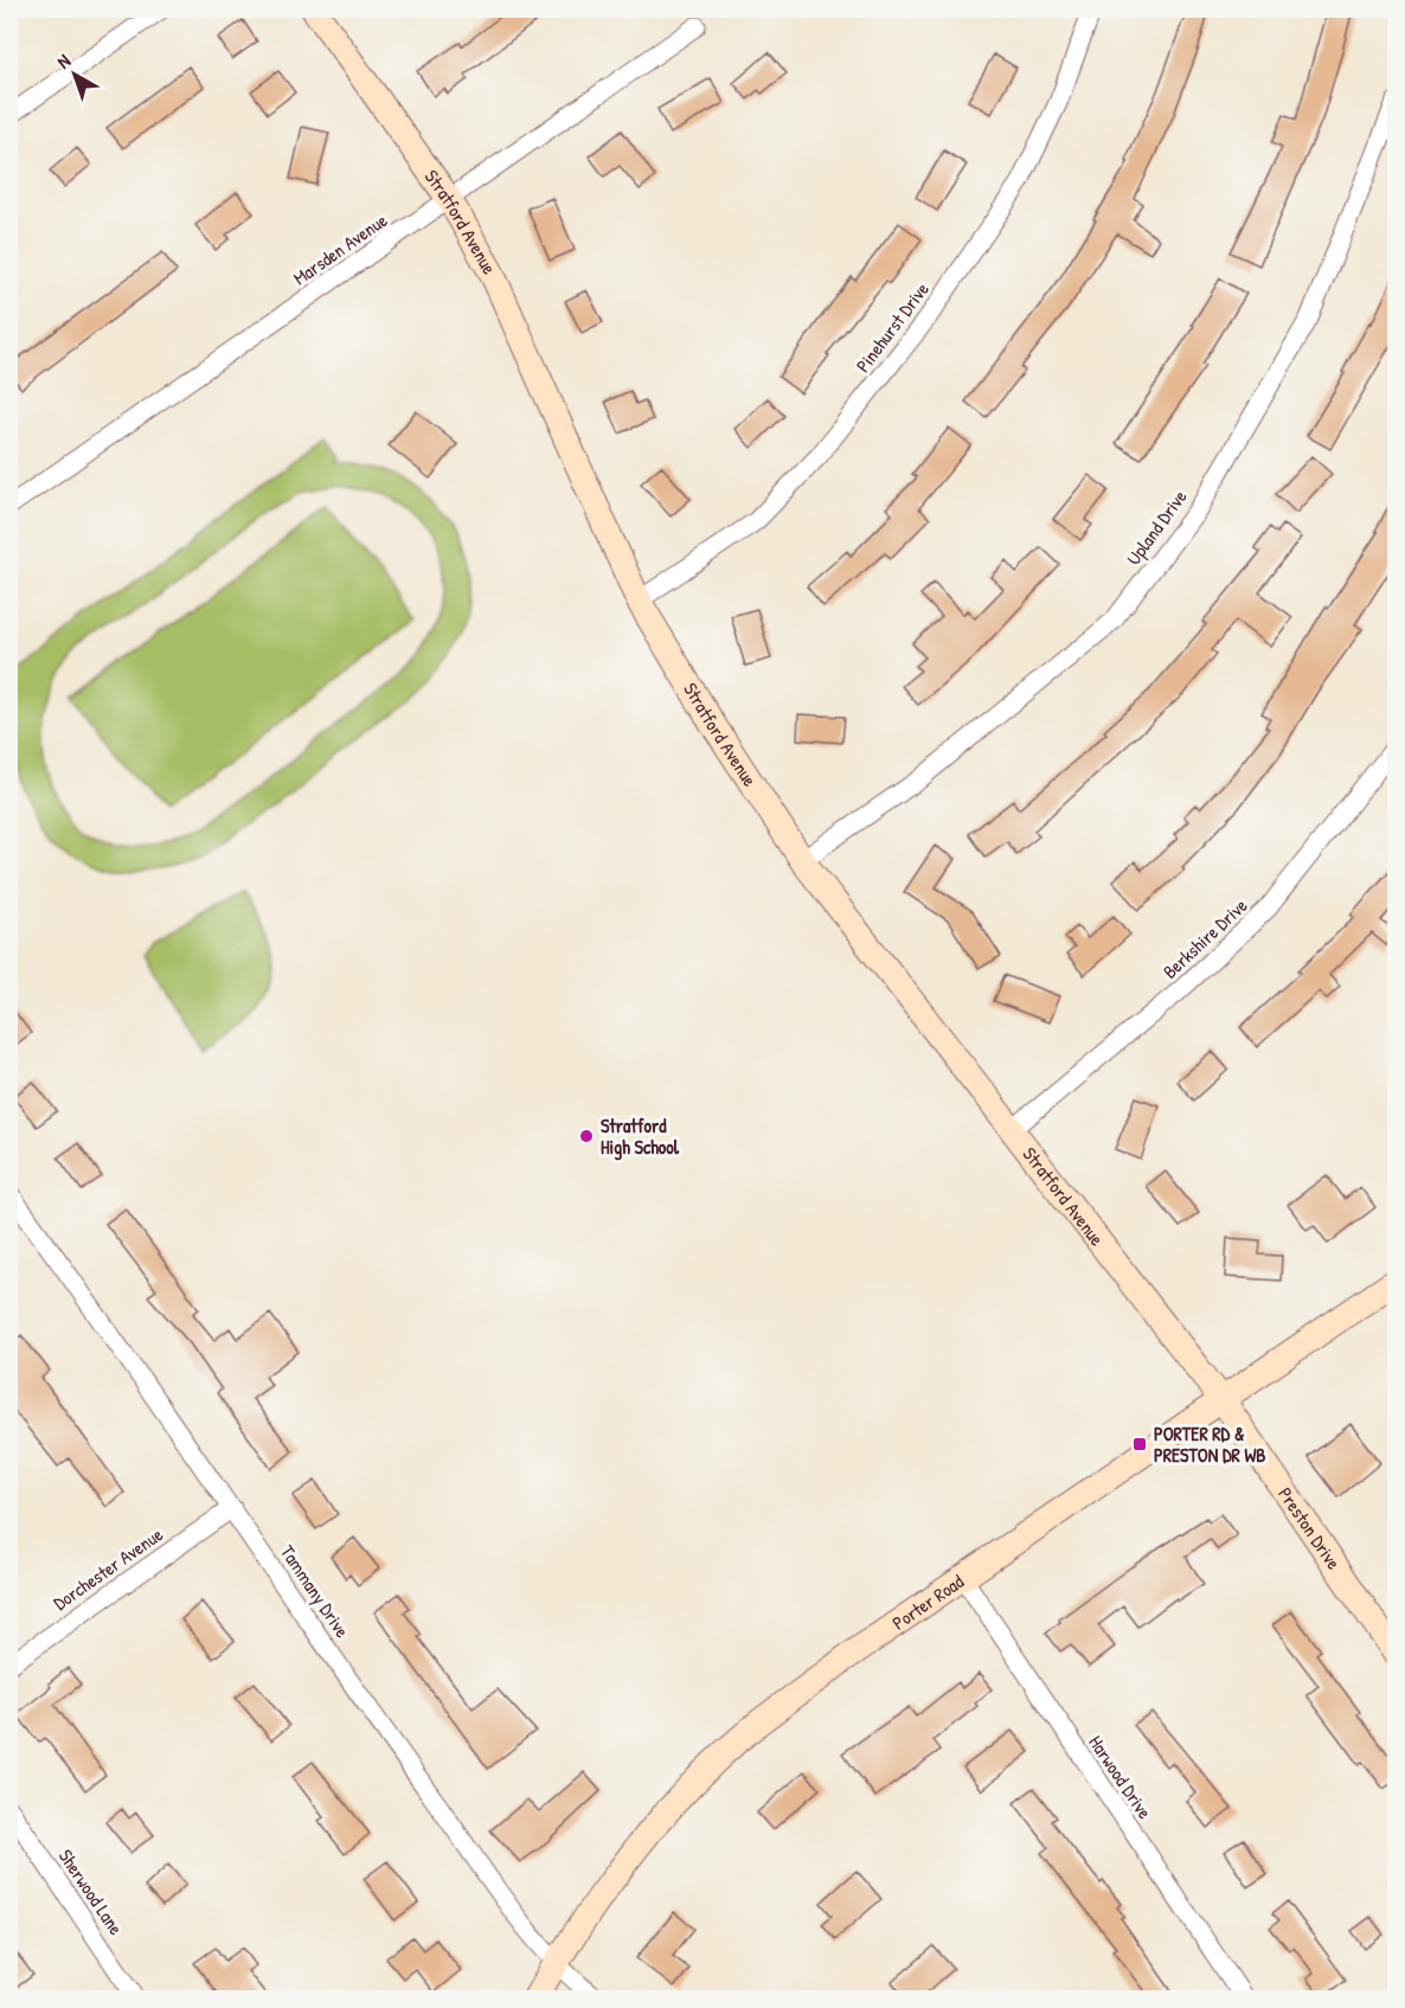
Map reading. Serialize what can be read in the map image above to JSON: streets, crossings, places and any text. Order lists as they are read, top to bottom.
{
  "streets": {
    "street": [
      "Stratford Avenue",
      "Marsden Avenue",
      "Pinehurst Drive",
      "Upland Drive",
      "Berkshire Drive",
      "Preston Drive",
      "Dorchester Avenue",
      "Tammany Drive",
      "Porter Road",
      "Harwood Drive",
      "Sherwood Lane"
    ]
  },
  "crossings": [
    ["Stratford Avenue", "Marsden Avenue"],
    ["Stratford Avenue", "Pinehurst Drive"],
    ["Stratford Avenue", "Upland Drive"],
    ["Stratford Avenue", "Berkshire Drive"],
    ["Stratford Avenue", "Preston Drive"],
    ["Stratford Avenue", "Porter Road"],
    ["Preston Drive", "Porter Road"],
    ["Dorchester Avenue", "Tammany Drive"],
    ["Tammany Drive", "Porter Road"],
    ["Porter Road", "Harwood Drive"]
  ],
  "places": {
    "other": ["Stratford High School"],
    "transit": ["PORTER RD & PRESTON DR WB"]
  },
  "north": "top left"
}
